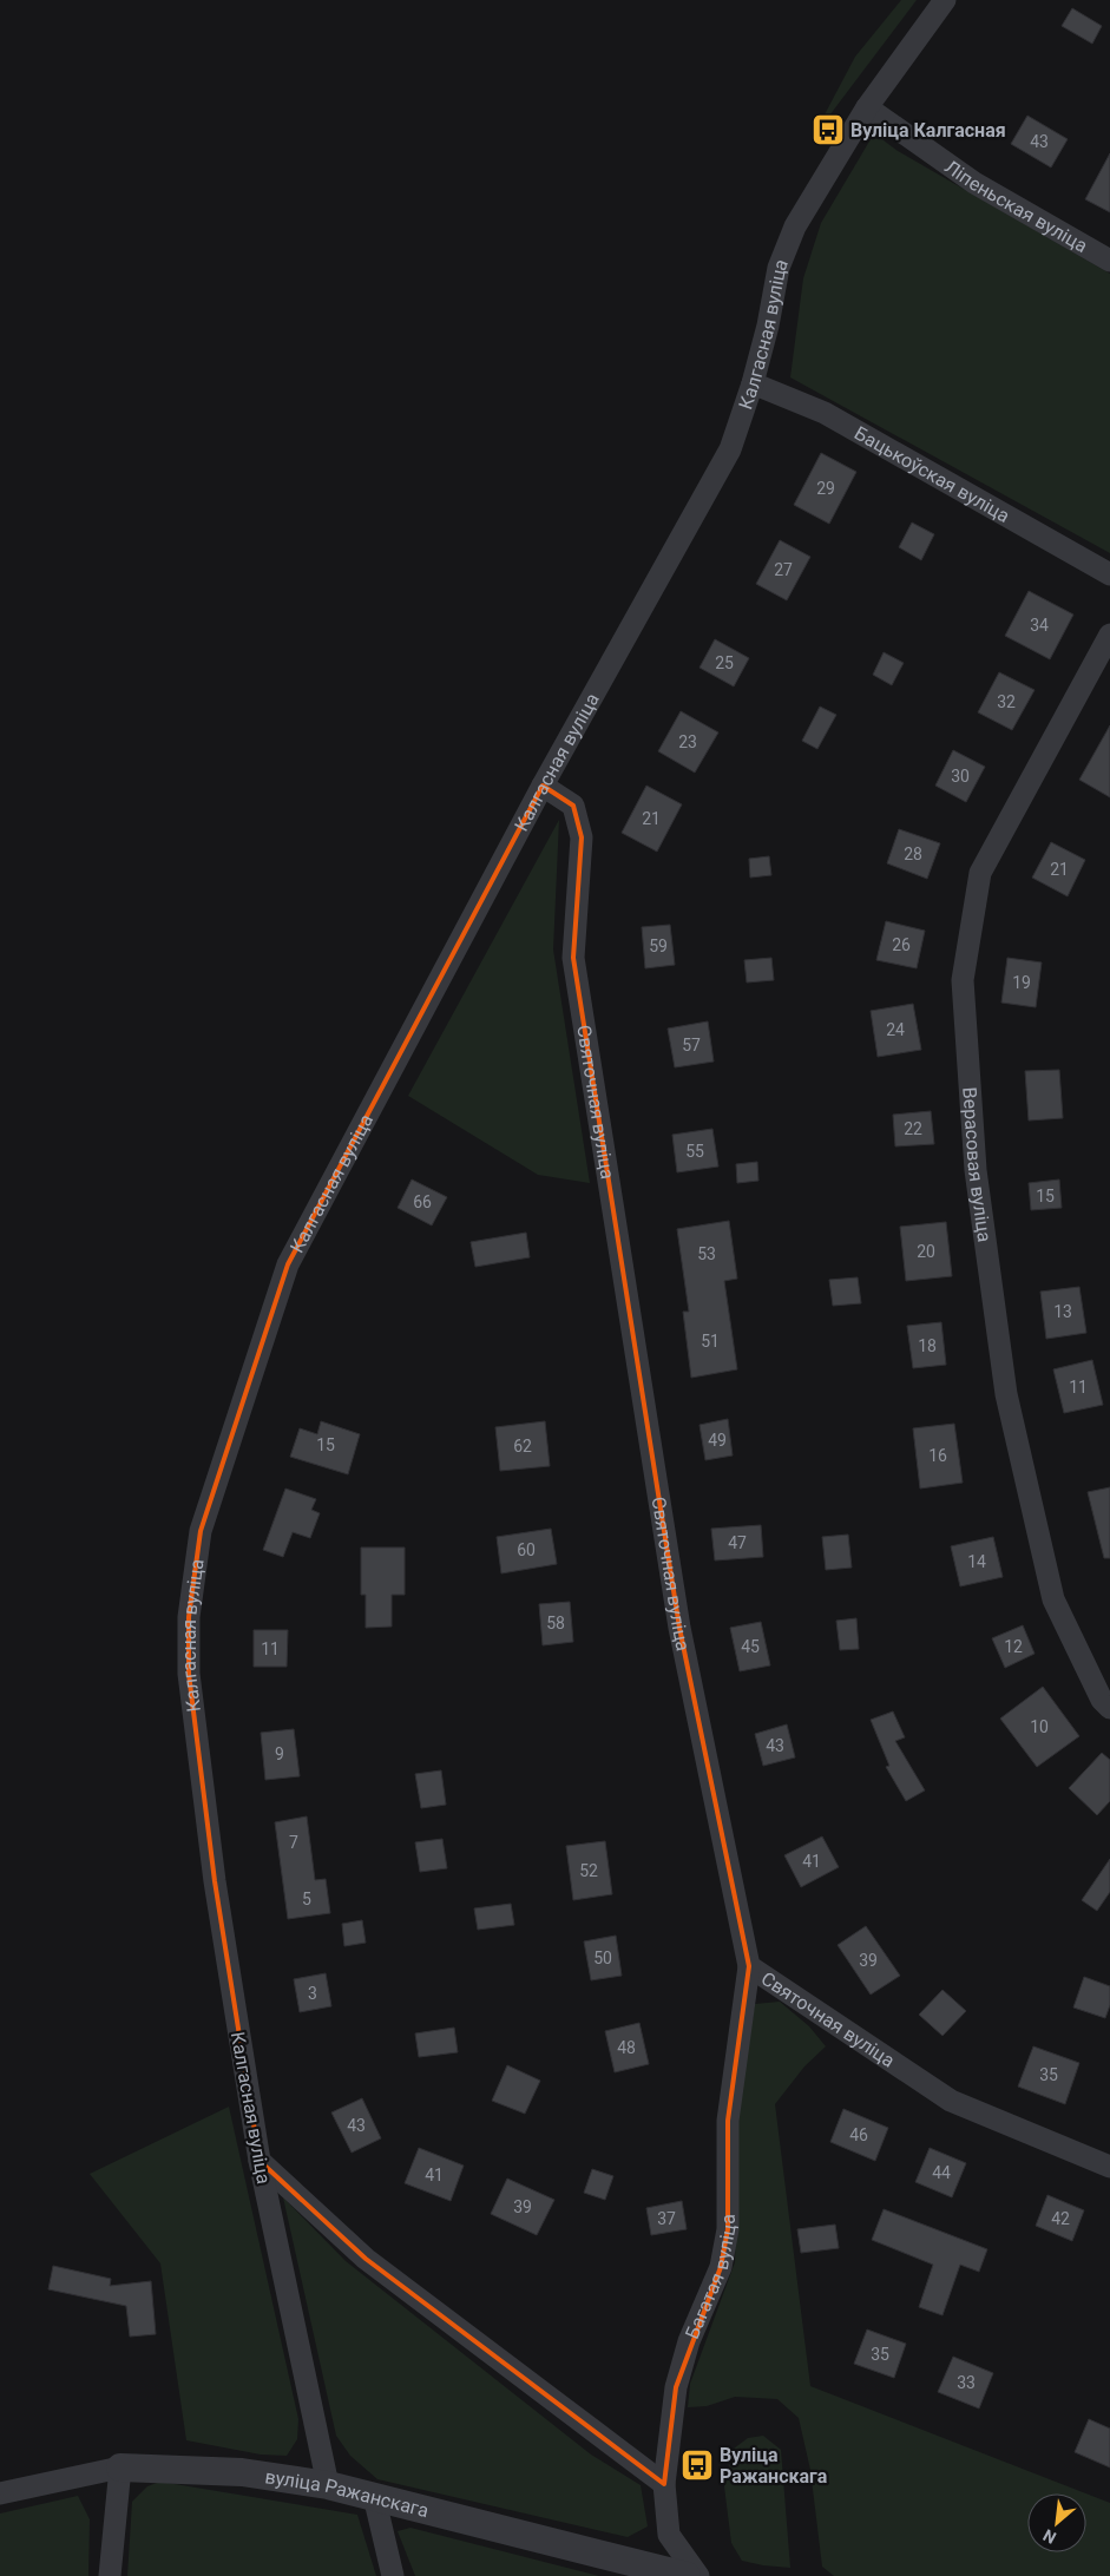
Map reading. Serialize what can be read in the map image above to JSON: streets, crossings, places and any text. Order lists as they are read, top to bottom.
{
  "streets": {
    "street": [
      "Ліпеньская вуліца",
      "Калгасная вуліца",
      "Бацькоўская вуліца",
      "Святочная вуліца",
      "Верасовая вуліца",
      "Багатая вуліца",
      "вуліца Ражанскага"
    ]
  },
  "crossings": [
    ["Ліпеньская вуліца", "Калгасная вуліца"],
    ["Калгасная вуліца", "Бацькоўская вуліца"],
    ["Калгасная вуліца", "Святочная вуліца"],
    ["Калгасная вуліца", "вуліца Ражанскага"],
    ["Святочная вуліца", "Багатая вуліца"]
  ],
  "places": {
    "bus stop": ["Вуліца Калгасная", "Вуліца Ражанскага"]
  },
  "house_numbers": [
    "43",
    "29",
    "27",
    "34",
    "25",
    "32",
    "23",
    "30",
    "21",
    "28",
    "21",
    "26",
    "59",
    "19",
    "24",
    "57",
    "22",
    "55",
    "15",
    "66",
    "20",
    "53",
    "13",
    "51",
    "18",
    "11",
    "49",
    "15",
    "62",
    "16",
    "47",
    "60",
    "14",
    "58",
    "45",
    "12",
    "11",
    "10",
    "43",
    "9",
    "7",
    "41",
    "52",
    "5",
    "50",
    "39",
    "3",
    "48",
    "35",
    "43",
    "46",
    "44",
    "41",
    "39",
    "37",
    "42",
    "35",
    "33"
  ],
  "north": "bottom left"
}
